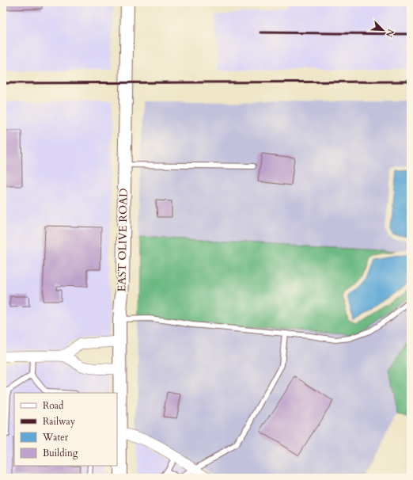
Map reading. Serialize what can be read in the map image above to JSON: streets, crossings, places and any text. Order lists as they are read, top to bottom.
{
  "streets": {
    "street": ["EAST OLIVE ROAD"]
  },
  "legend": [
    "Road",
    "Railway",
    "Water",
    "Building"
  ],
  "north": "bottom right"
}
